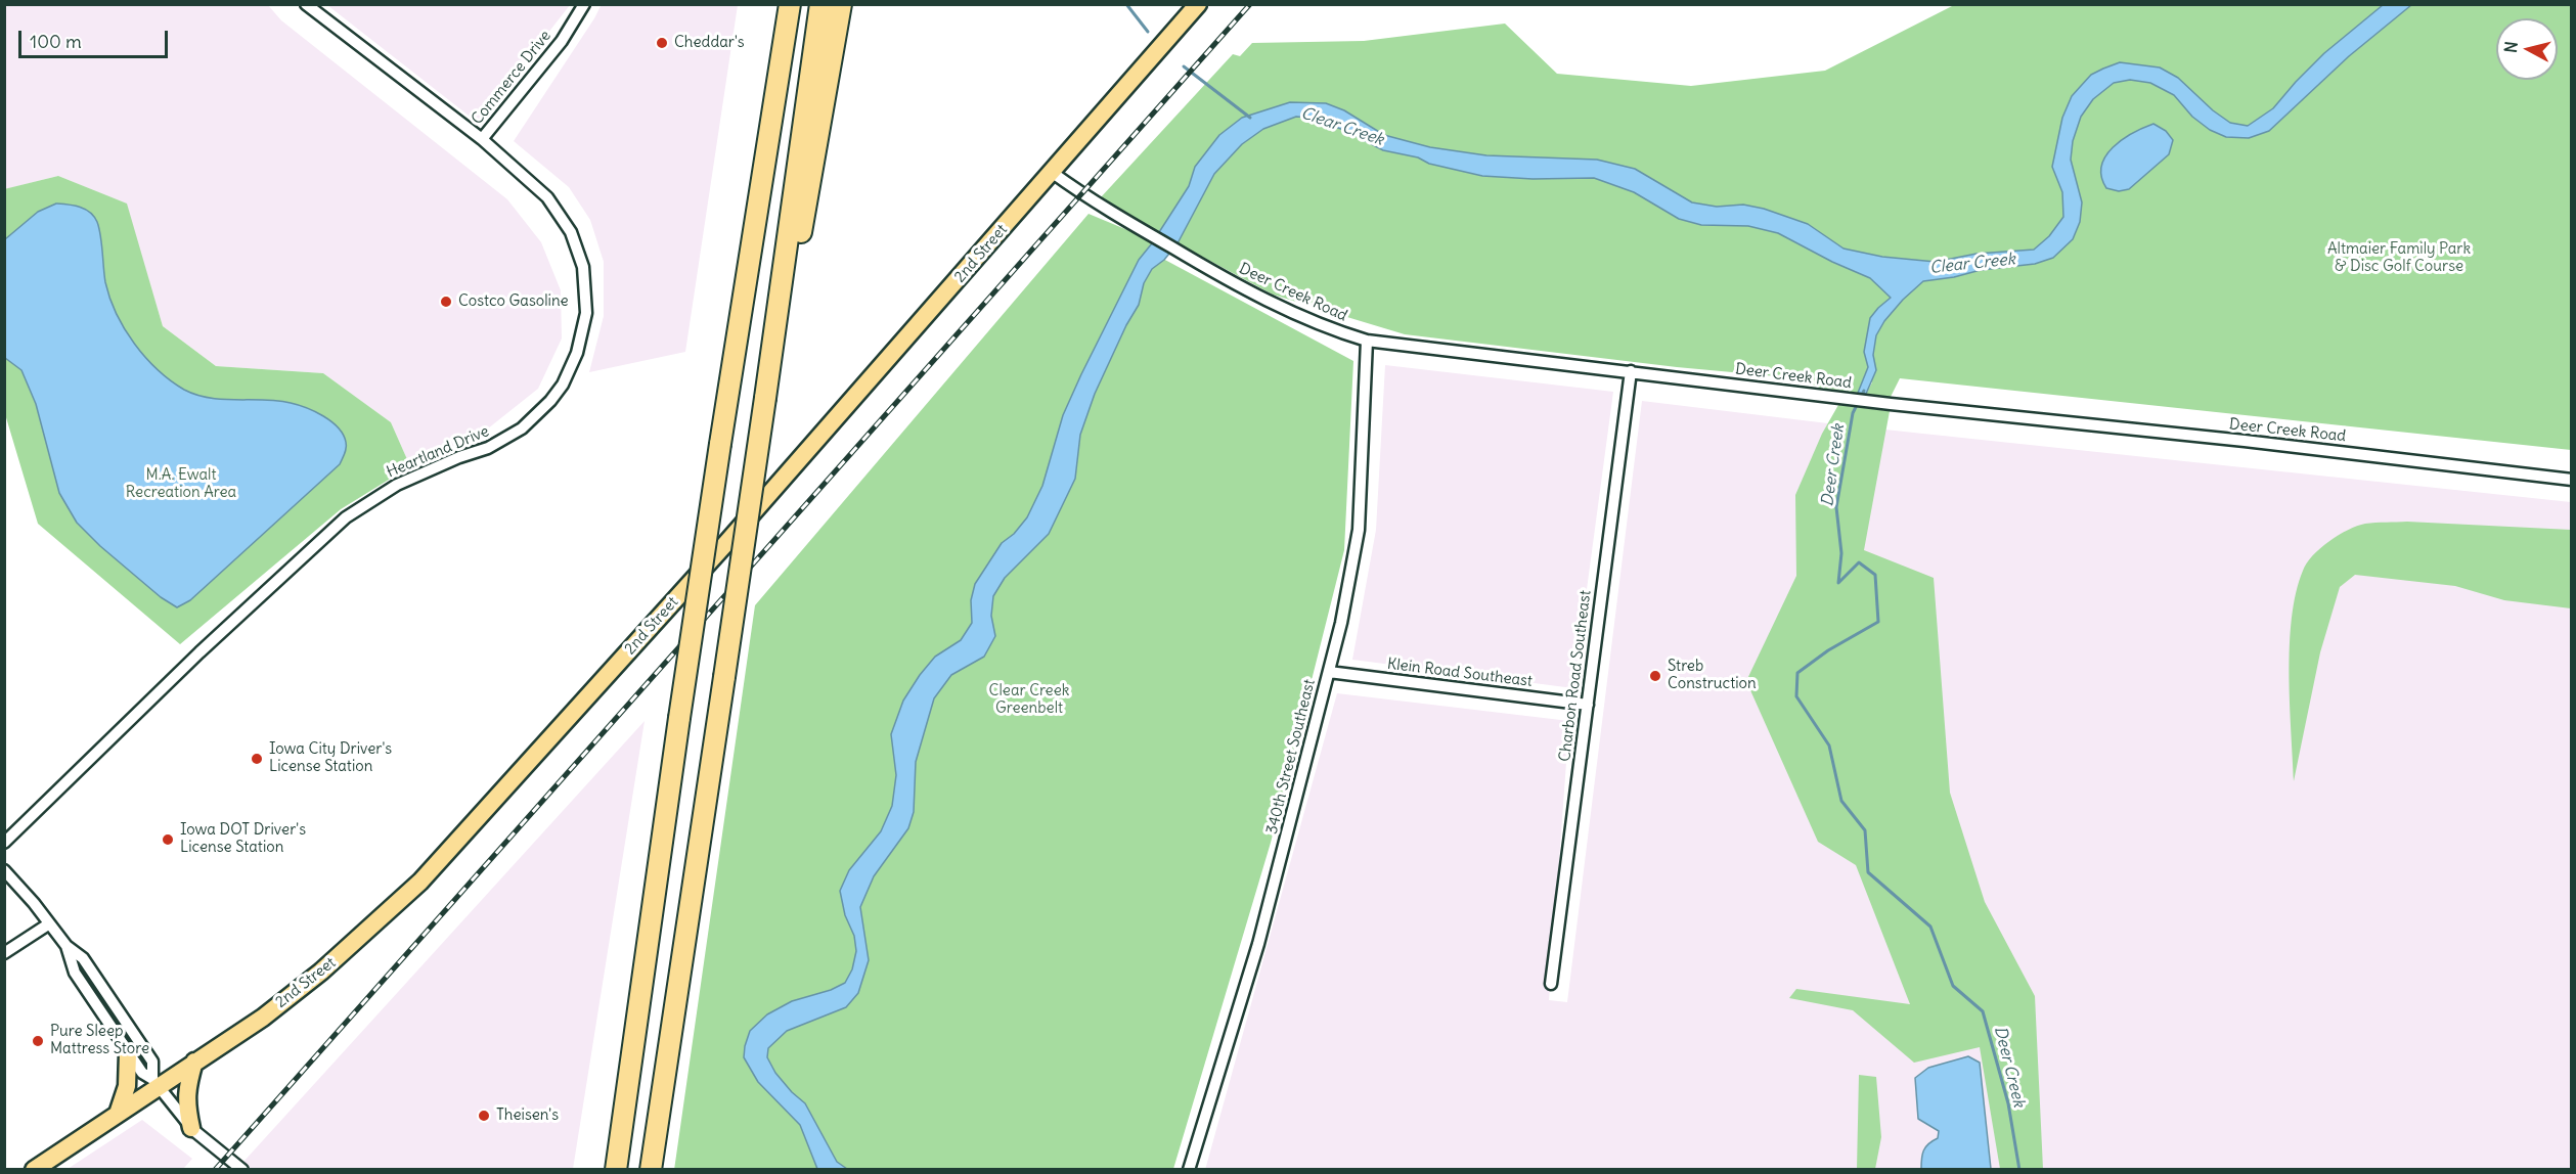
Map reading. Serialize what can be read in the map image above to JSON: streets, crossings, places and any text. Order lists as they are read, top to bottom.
{
  "streets": {
    "main road": ["2nd Street"],
    "street": [
      "Commerce Drive",
      "Deer Creek Road",
      "Heartland Drive",
      "Klein Road Southeast",
      "Charbon Road Southeast",
      "340th Street Southeast"
    ]
  },
  "crossings": [
    ["Commerce Drive", "Heartland Drive"],
    ["2nd Street", "Deer Creek Road"],
    ["Deer Creek Road", "Charbon Road Southeast"],
    ["Deer Creek Road", "340th Street Southeast"],
    ["Klein Road Southeast", "Charbon Road Southeast"],
    ["Klein Road Southeast", "340th Street Southeast"]
  ],
  "water": ["Clear Creek", "Deer Creek"],
  "parks": ["Altmaier Family Park & Disc Golf Course", "M.A. Ewalt Recreation Area", "Clear Creek Greenbelt"],
  "places": [
    "Cheddar's",
    "Costco Gasoline",
    "Streb Construction",
    "Iowa City Driver's License Station",
    "Iowa DOT Driver's License Station",
    "Pure Sleep Mattress Store",
    "Theisen's"
  ],
  "scale_bar": "100 m",
  "north": "left"
}
